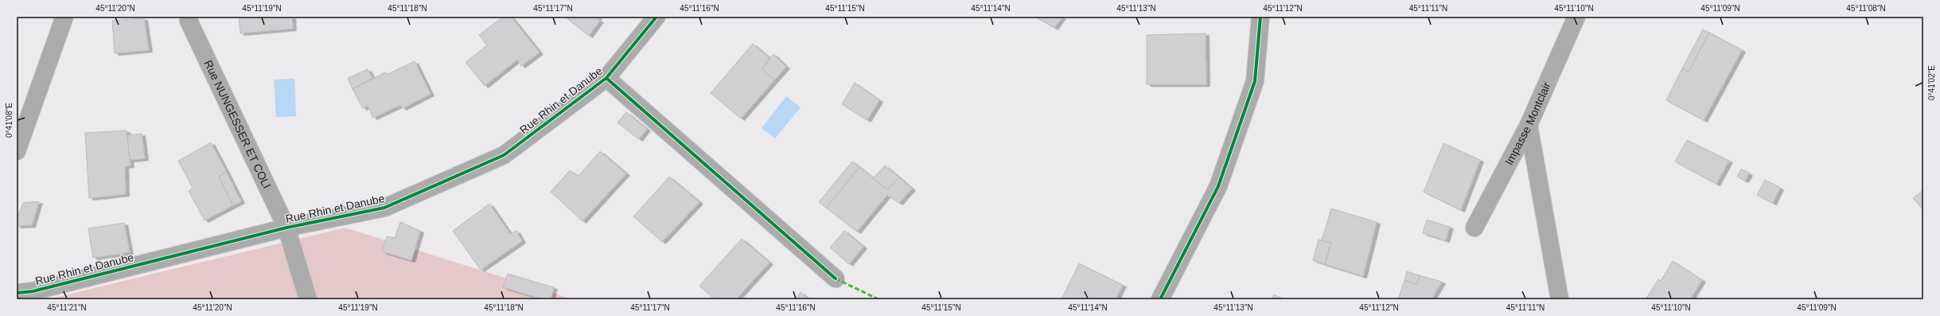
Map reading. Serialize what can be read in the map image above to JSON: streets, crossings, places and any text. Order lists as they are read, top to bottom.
{
  "streets": {
    "street": ["Rue Rhin et Danube", "Impasse Montclair", "Rue NUNGESSER ET COLI"]
  },
  "crossings": [
    ["Rue Rhin et Danube", "Rue NUNGESSER ET COLI"]
  ],
  "coordinates": [
    "45°11'20\"N",
    "45°11'19\"N",
    "45°11'18\"N",
    "45°11'17\"N",
    "45°11'16\"N",
    "45°11'15\"N",
    "45°11'14\"N",
    "45°11'13\"N",
    "45°11'12\"N",
    "45°11'11\"N",
    "45°11'10\"N",
    "45°11'09\"N",
    "45°11'08\"N",
    "0°41'02\"E",
    "0°41'08\"E",
    "45°11'21\"N"
  ]
}
